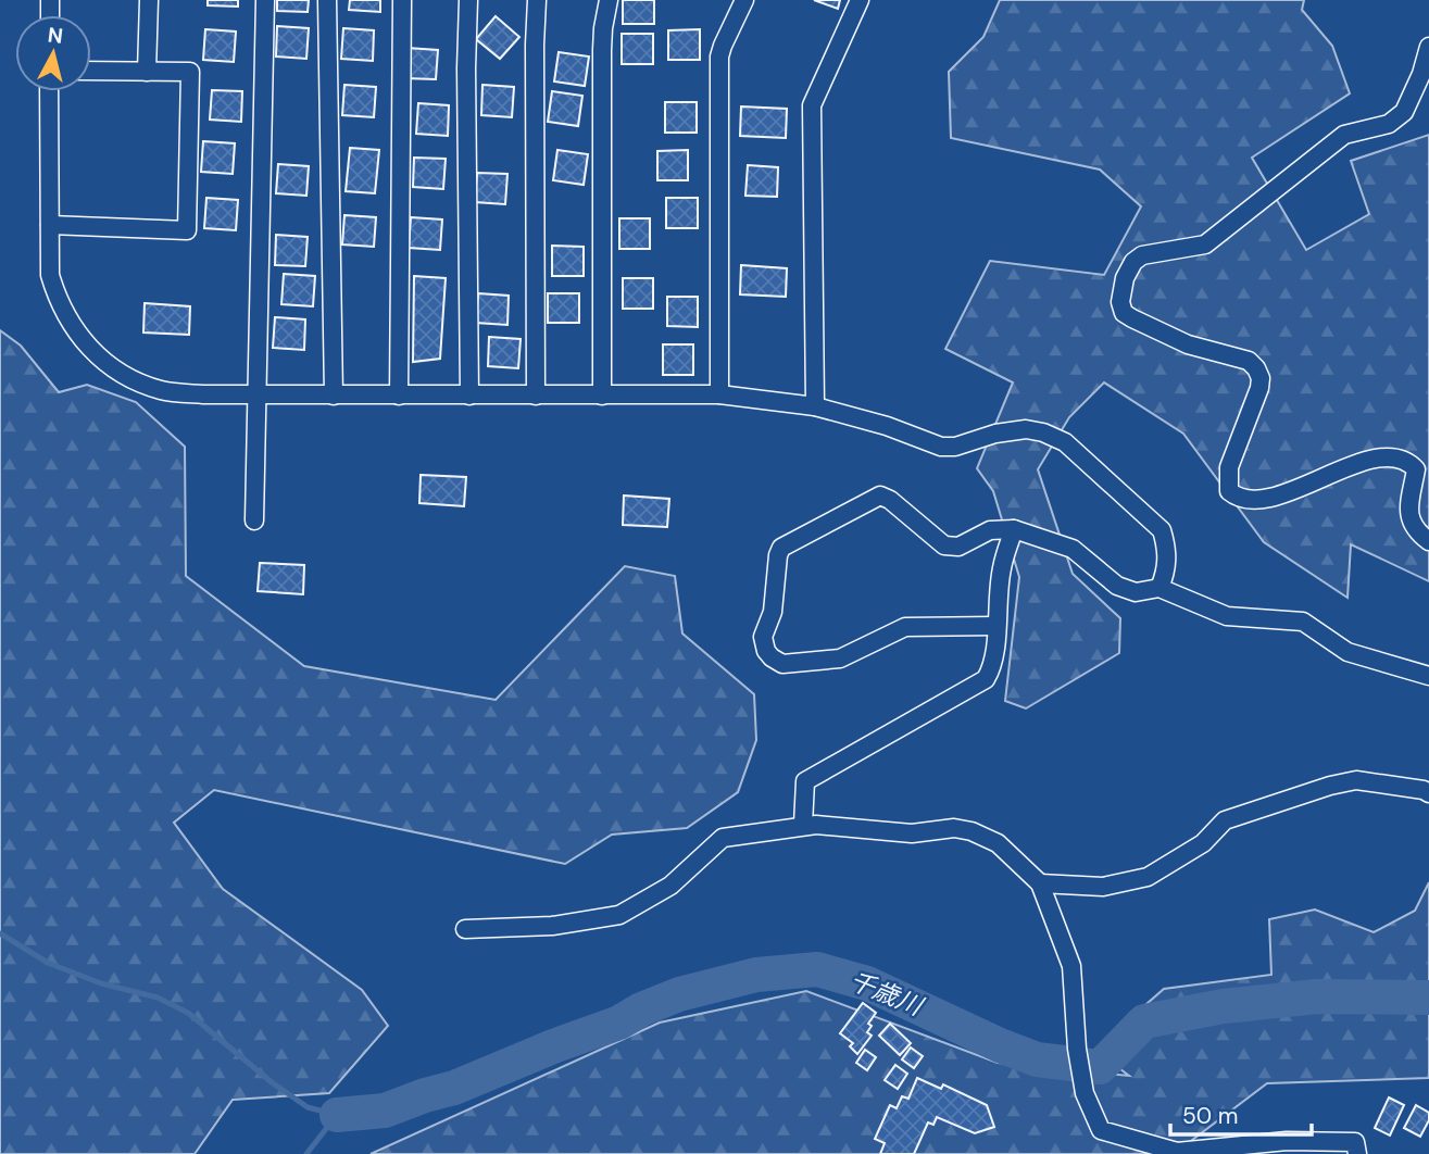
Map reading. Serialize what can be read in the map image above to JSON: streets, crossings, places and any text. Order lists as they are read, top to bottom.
{
  "water": ["千歳川"],
  "scale_bar": "50 m",
  "north": "top"
}
